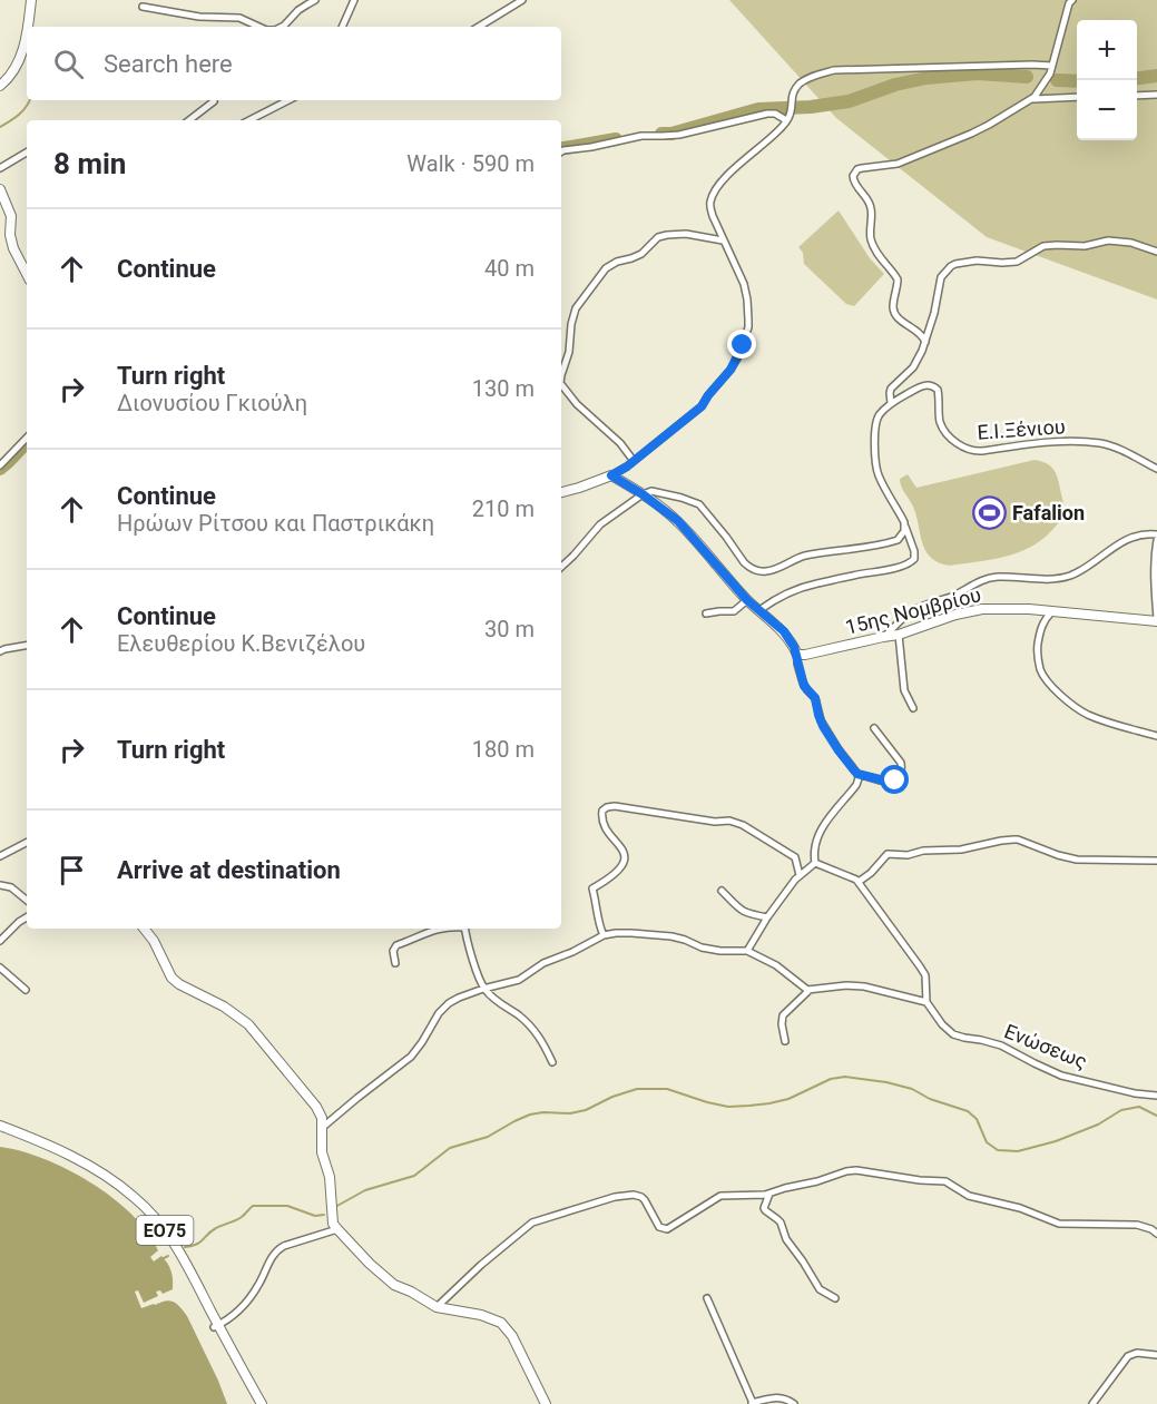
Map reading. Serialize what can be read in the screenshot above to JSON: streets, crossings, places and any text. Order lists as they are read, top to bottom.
{
  "streets": {
    "main road": ["15ης Νομβρίου", "ΕΟ75"],
    "street": ["Ε.Ι.Ξένιου", "Ενώσεως"]
  },
  "places": {
    "sports": ["Fafalion"]
  },
  "page": {
    "map_buttons": ["+", "−"],
    "search": "Search here",
    "heading": ["8 min", "Walk · 590 m"],
    "list": [
      ["Continue", "40 m"],
      ["Turn right", "Διονυσίου Γκιούλη", "130 m"],
      ["Continue", "Ηρώων Ρίτσου και Παστρικάκη", "210 m"],
      ["Continue", "Ελευθερίου Κ.Βενιζέλου", "30 m"],
      ["Turn right", "180 m"],
      "Arrive at destination"
    ]
  }
}
